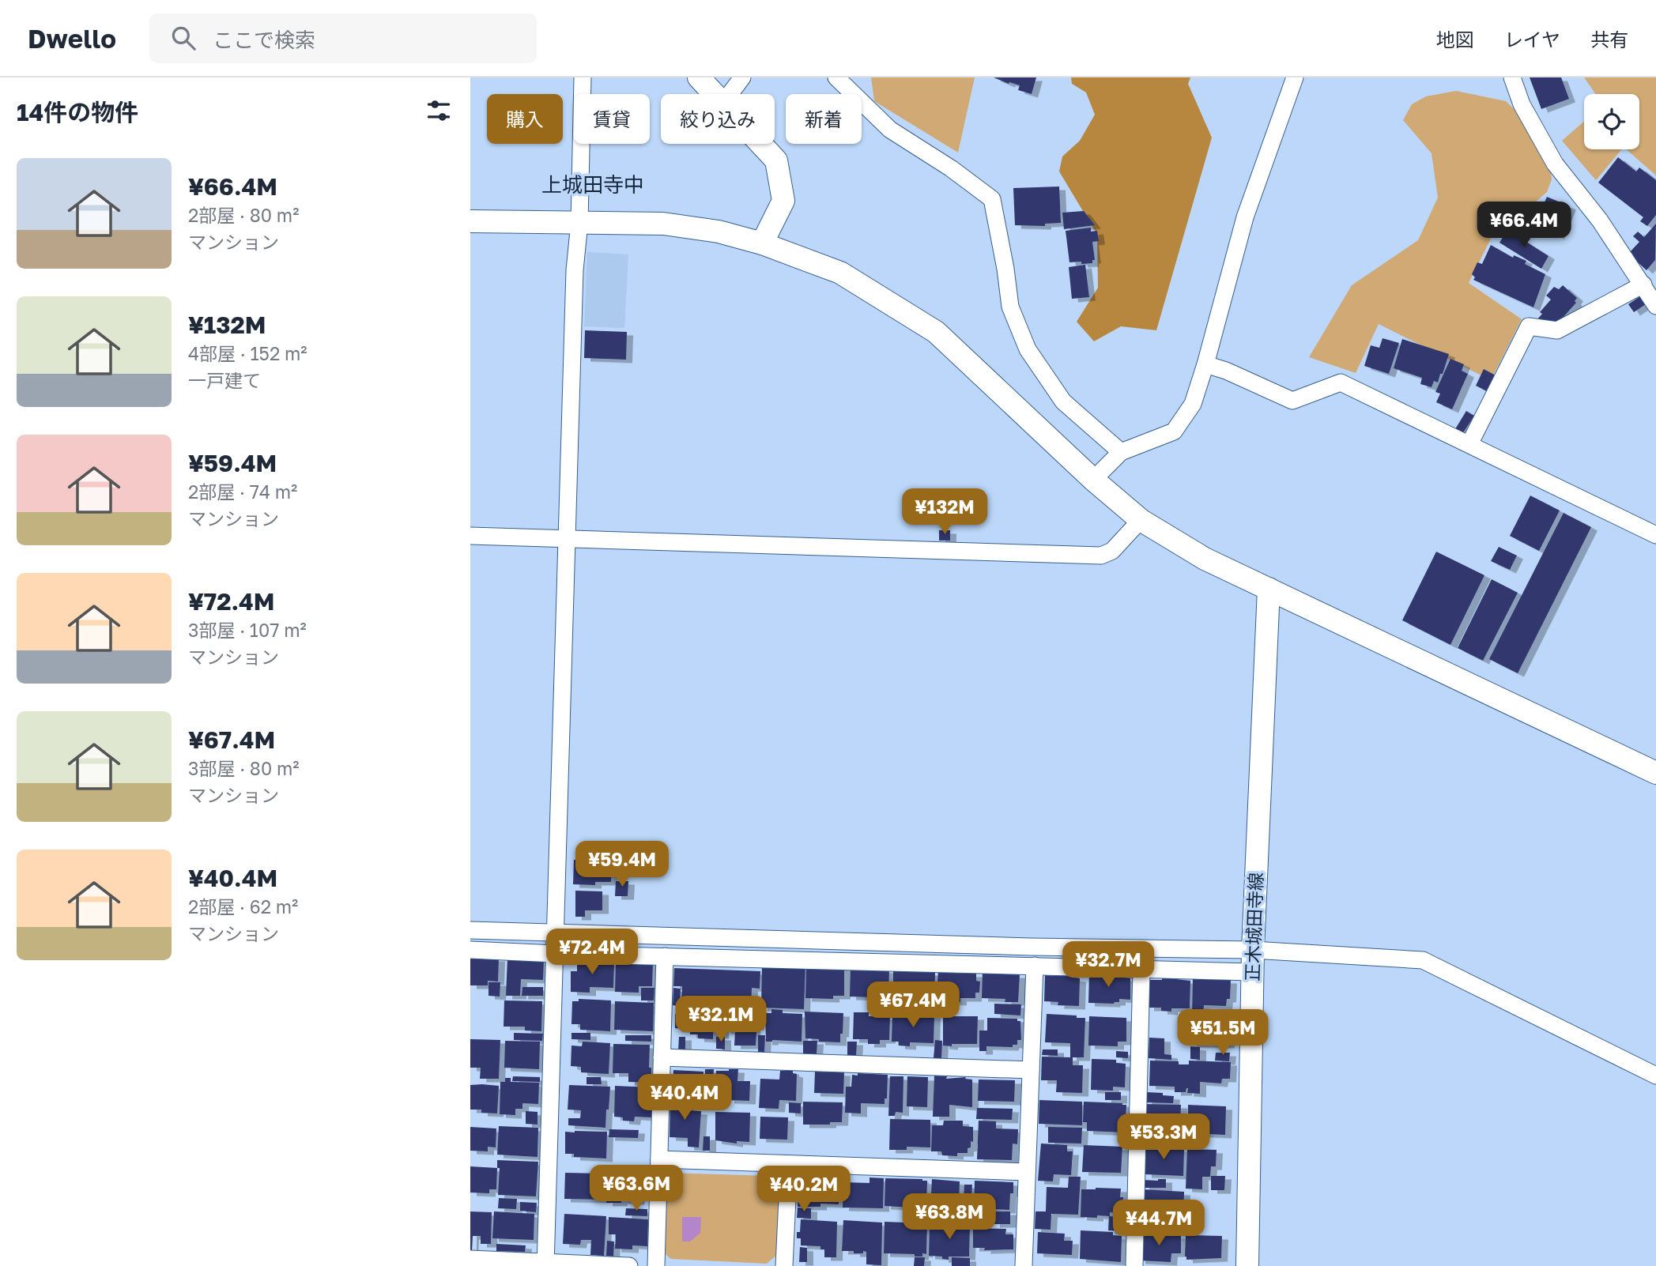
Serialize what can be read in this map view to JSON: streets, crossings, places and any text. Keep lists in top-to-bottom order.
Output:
{
  "streets": {
    "street": ["正木城田寺線"]
  },
  "districts": ["上城田寺中"],
  "page": {
    "header": "Dwello",
    "search": "ここで検索",
    "nav": ["地図", "レイヤ", "共有"],
    "heading": "14件の物件",
    "chip": [
      "購入",
      "賃貸",
      "絞り込み",
      "新着"
    ],
    "list": [
      {
        "name": "¥66.4M",
        "note": "2部屋 · 80 m² · マンション"
      },
      {
        "name": "¥132M",
        "note": "4部屋 · 152 m² · 一戸建て"
      },
      {
        "name": "¥59.4M",
        "note": "2部屋 · 74 m² · マンション"
      },
      {
        "name": "¥72.4M",
        "note": "3部屋 · 107 m² · マンション"
      },
      {
        "name": "¥67.4M",
        "note": "3部屋 · 80 m² · マンション"
      },
      {
        "name": "¥40.4M",
        "note": "2部屋 · 62 m² · マンション"
      }
    ],
    "price": [
      "¥66.4M",
      "¥132M",
      "¥59.4M",
      "¥72.4M",
      "¥32.7M",
      "¥67.4M",
      "¥32.1M",
      "¥51.5M",
      "¥40.4M",
      "¥53.3M",
      "¥63.6M",
      "¥40.2M",
      "¥63.8M",
      "¥44.7M"
    ]
  }
}
